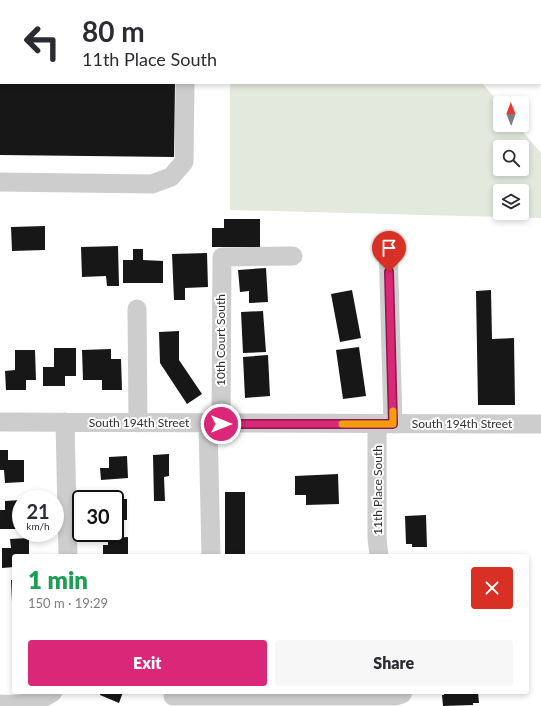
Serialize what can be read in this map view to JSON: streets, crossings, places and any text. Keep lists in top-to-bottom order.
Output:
{
  "streets": {
    "street": ["10th Court South", "South 194th Street", "11th Place South"]
  },
  "crossings": [
    ["10th Court South", "South 194th Street"],
    ["South 194th Street", "11th Place South"]
  ],
  "north": "top",
  "page": {
    "turn": ["80 m", "11th Place South"],
    "speed": "21 km/h",
    "limit": "30",
    "heading": ["1 min", "150 m · 19:29"],
    "buttons": ["Exit", "Share"]
  }
}
